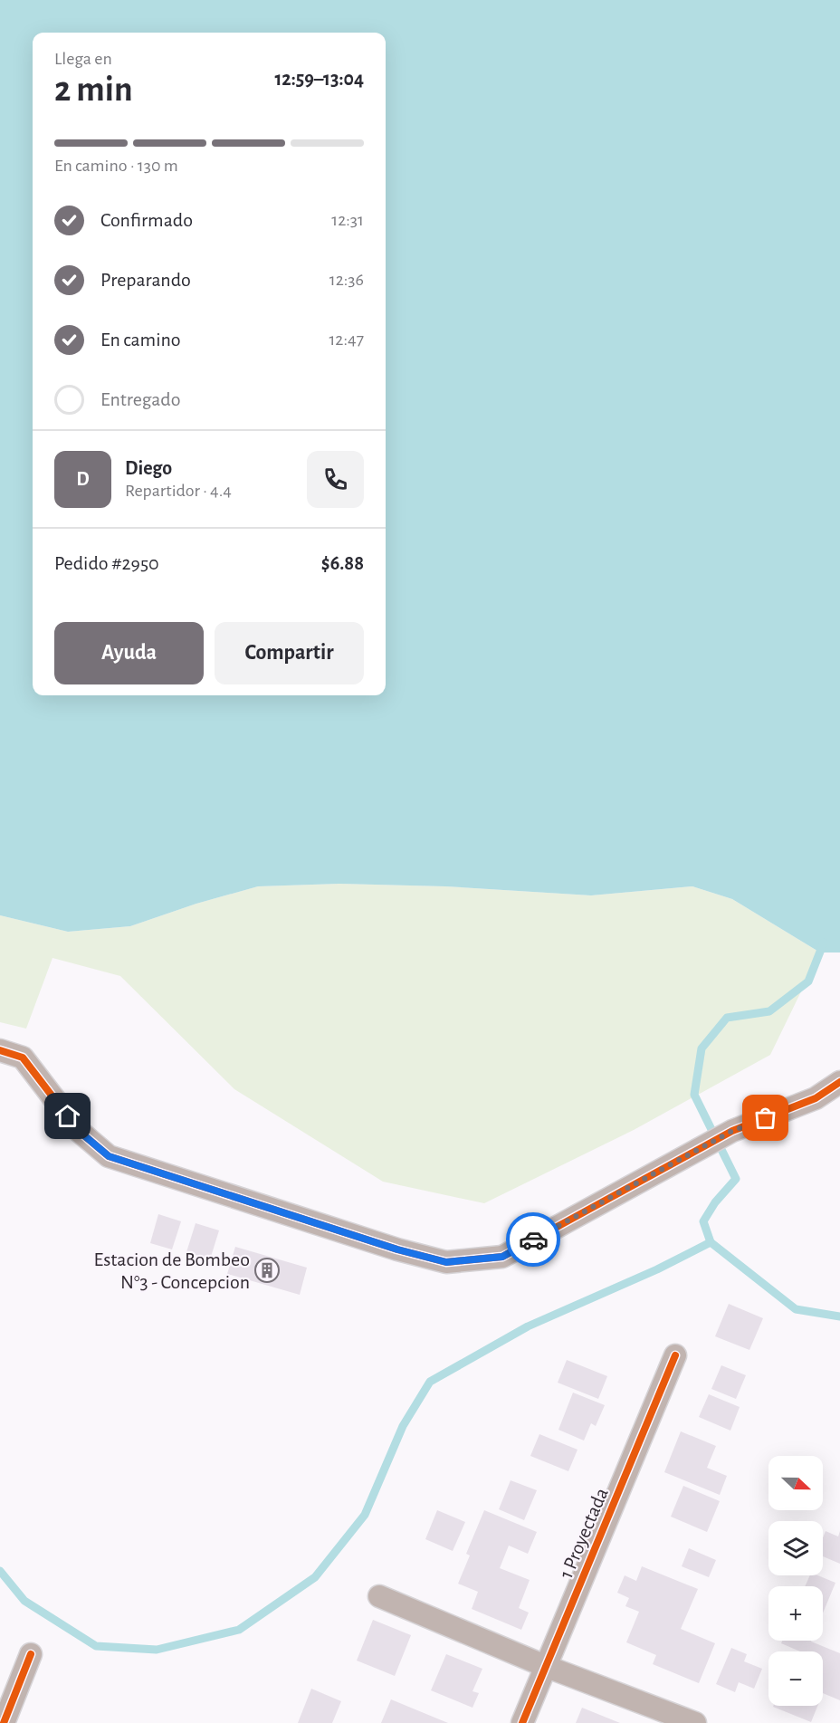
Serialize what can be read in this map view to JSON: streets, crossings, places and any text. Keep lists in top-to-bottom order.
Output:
{
  "streets": {
    "street": ["1 Proyectada"]
  },
  "places": {
    "building": ["Estacion de Bombeo N°3 - Concepcion"]
  },
  "north": "right",
  "page": {
    "heading": ["2 min", "Llega en", "12:59–13:04"],
    "panel": [
      "Diego",
      "Repartidor · 4.4",
      "Pedido #2950",
      "$6.88"
    ],
    "bar": "En camino · 130 m",
    "list": [
      ["Confirmado", "12:31"],
      ["Preparando", "12:36"],
      ["En camino", "12:47"],
      "Entregado"
    ],
    "round": "D",
    "buttons": ["Ayuda", "Compartir"],
    "map_buttons": ["+", "−"]
  }
}
